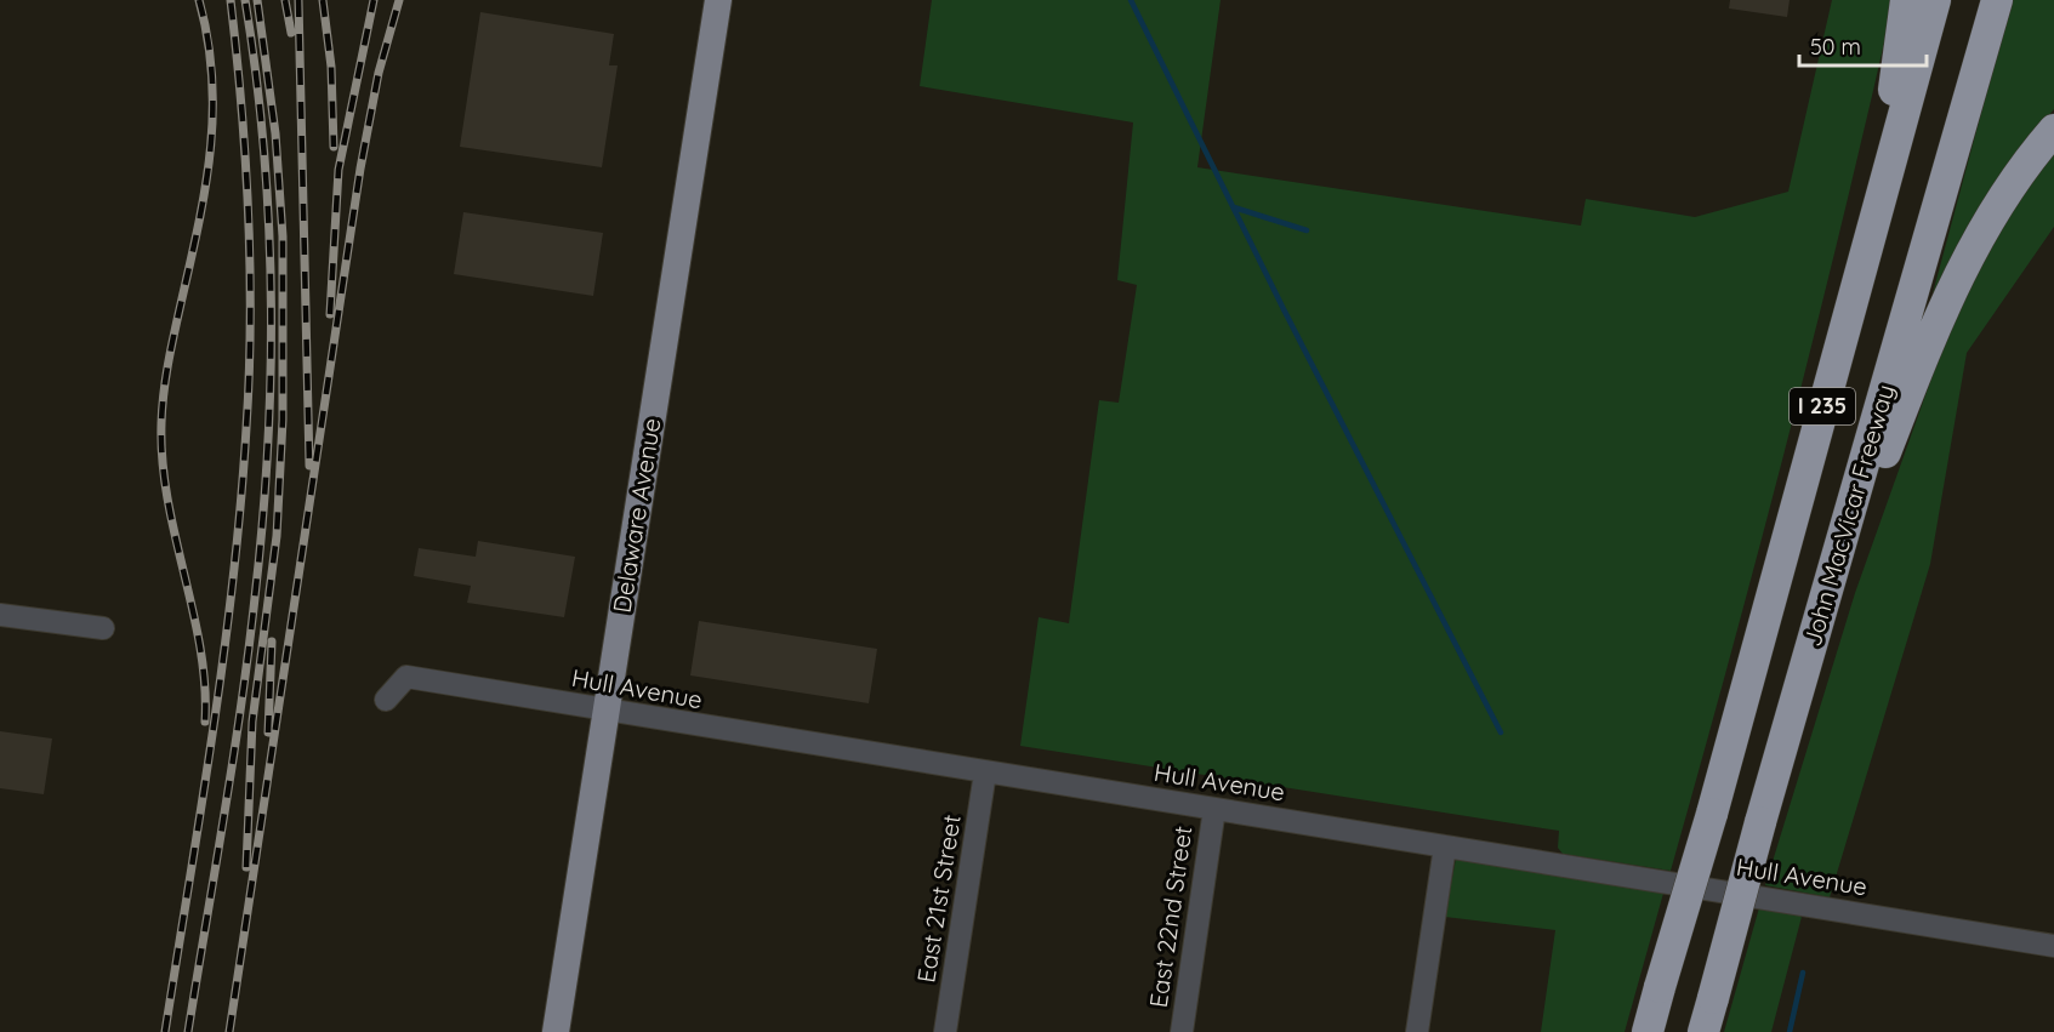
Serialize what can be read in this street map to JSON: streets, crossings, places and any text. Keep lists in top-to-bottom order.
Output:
{
  "streets": {
    "highway": ["I 235", "John MacVicar Freeway"],
    "main road": ["Delaware Avenue"],
    "street": ["Hull Avenue", "East 21st Street", "East 22nd Street"]
  },
  "crossings": [
    ["Delaware Avenue", "Hull Avenue"],
    ["Hull Avenue", "East 21st Street"],
    ["Hull Avenue", "East 22nd Street"]
  ],
  "scale_bar": "50 m"
}
